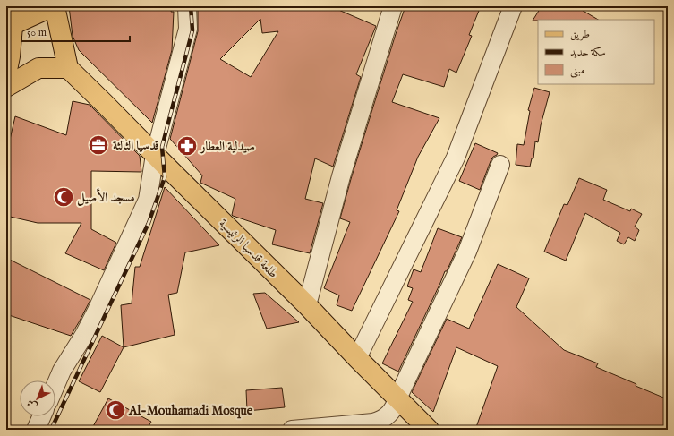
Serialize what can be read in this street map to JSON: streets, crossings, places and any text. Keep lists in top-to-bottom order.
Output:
{
  "streets": {
    "main road": ["طلعة قدسيا الرئيسية"]
  },
  "places": {
    "office": ["قدسيا الثالثة"],
    "pharmacy": ["صيدلية العطار"],
    "mosque": ["مسجد الأصيل", "Al-Mouhamadi Mosque"]
  },
  "legend": ["طريق", "سكة حديد", "مبنى"],
  "scale_bar": "50 m",
  "north": "bottom left"
}
